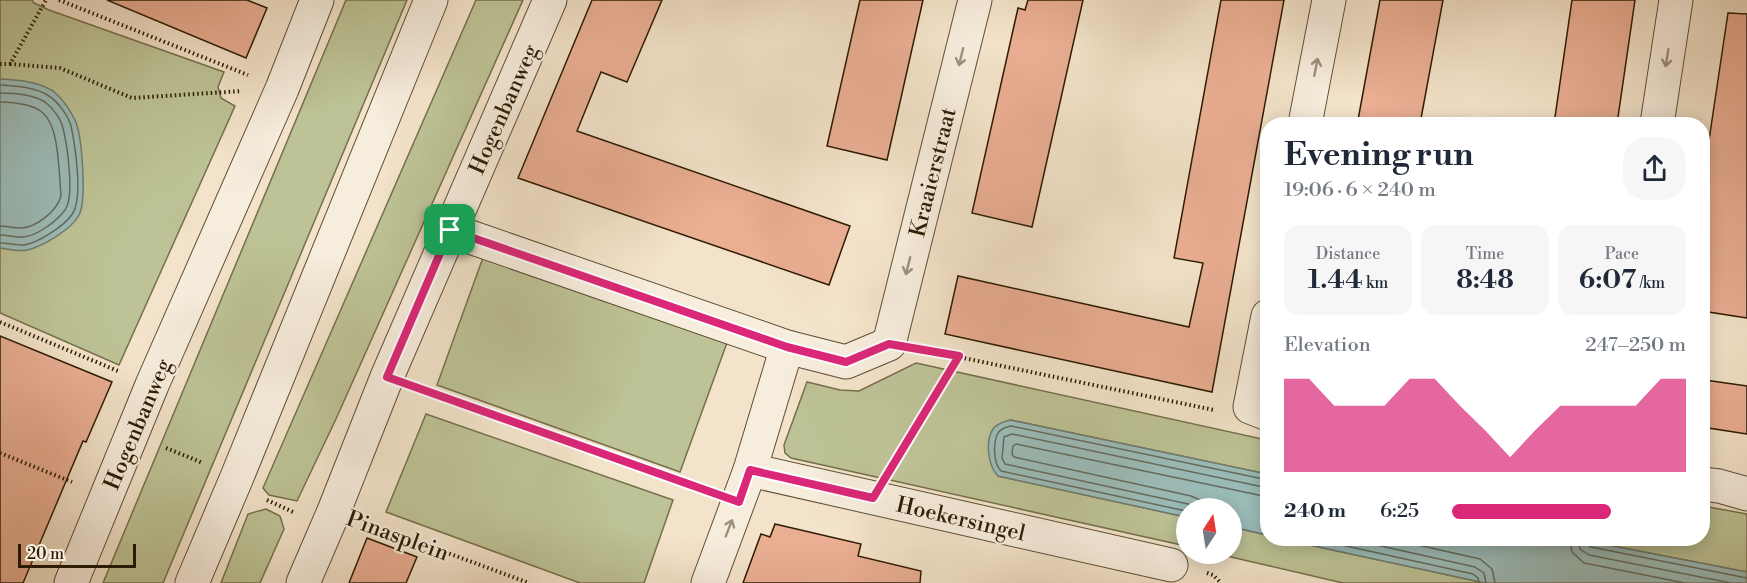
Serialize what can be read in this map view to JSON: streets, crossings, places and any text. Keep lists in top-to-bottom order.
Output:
{
  "streets": {
    "street": ["Hogenbanweg", "Kraaierstraat", "Hoekersingel"],
    "path": ["Pinasplein"]
  },
  "crossings": [
    ["Hogenbanweg", "Pinasplein"]
  ],
  "one_way": ["Kraaierstraat"],
  "scale_bar": "20 m",
  "north": "top",
  "page": {
    "heading": ["Evening run", "19:06 · 6 × 240 m"],
    "stats": [
      ["Distance", "1.44 km"],
      ["Time", "8:48"],
      ["Pace", "6:07 /km"]
    ],
    "chart": ["Elevation", "247–250 m"],
    "list": [
      {
        "name": "240 m",
        "note": "6:25"
      }
    ],
    "scale": "20 m"
  }
}
